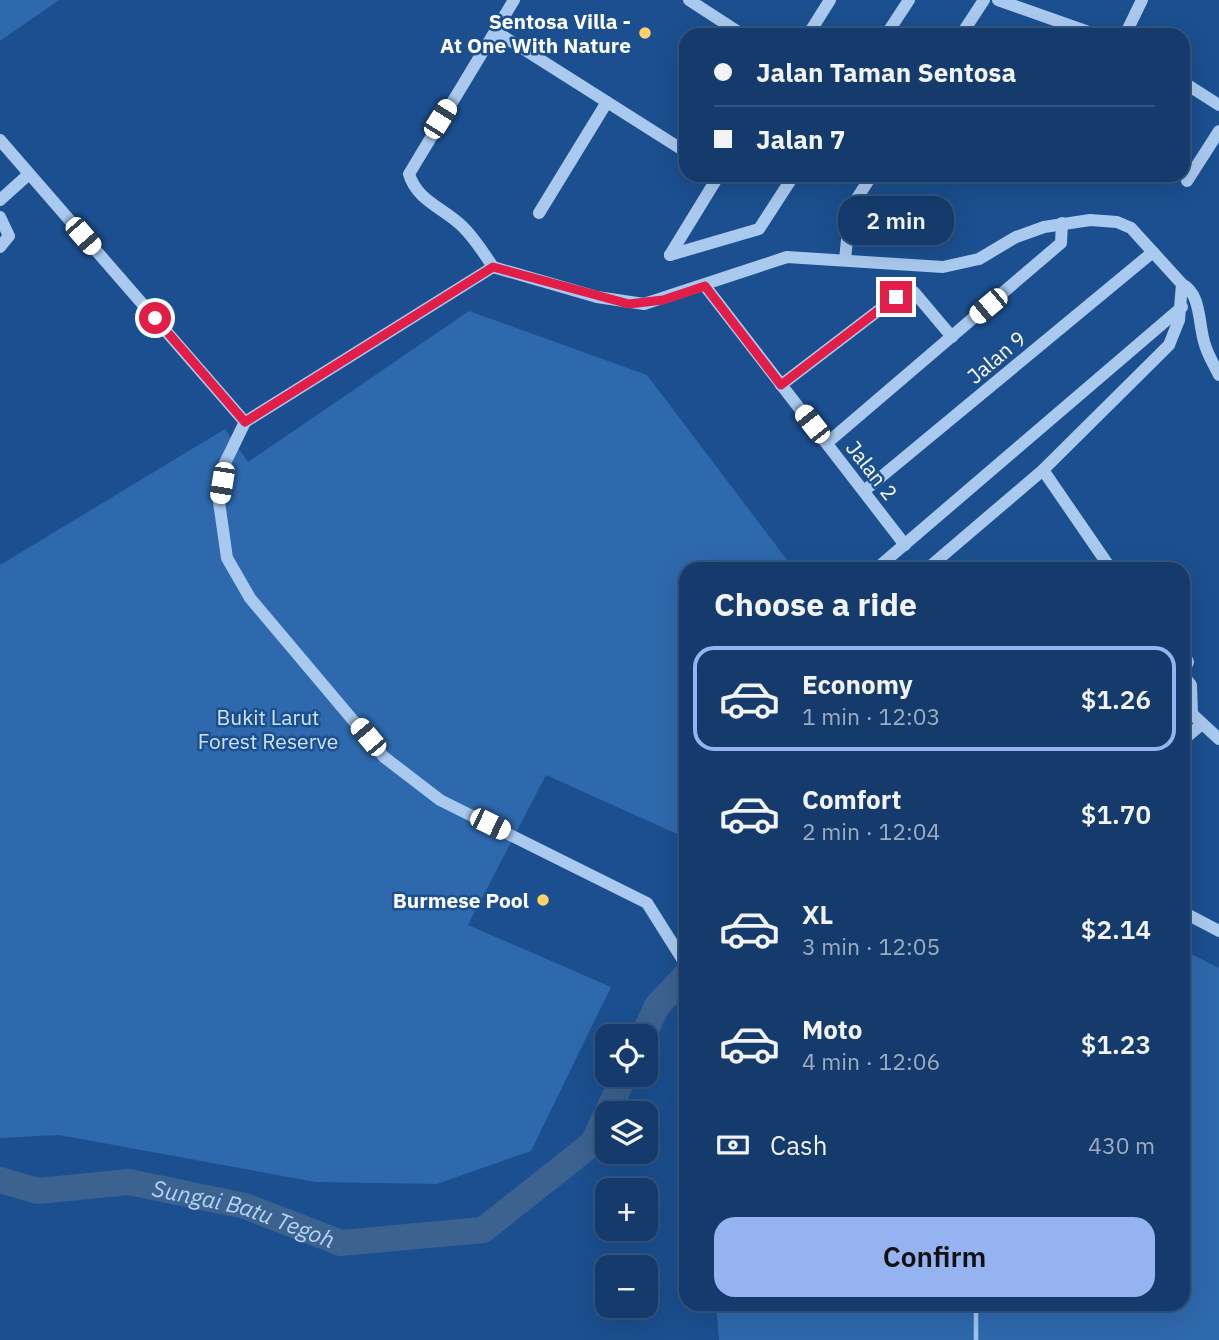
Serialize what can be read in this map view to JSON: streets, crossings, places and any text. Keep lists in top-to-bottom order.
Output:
{
  "streets": {
    "street": ["Jalan 9", "Jalan 2"]
  },
  "crossings": [
    ["Jalan 9", "Jalan 2"]
  ],
  "water": ["Sungai Batu Tegoh"],
  "parks": ["Bukit Larut Forest Reserve"],
  "places": ["Sentosa Villa - At One With Nature", "Burmese Pool"],
  "page": {
    "banner": ["Jalan Taman Sentosa", "Jalan 7"],
    "bubble": "2 min",
    "heading": "Choose a ride",
    "list": [
      {
        "name": "Economy",
        "note": "1 min · 12:03",
        "value": "$1.26"
      },
      {
        "name": "Comfort",
        "note": "2 min · 12:04",
        "value": "$1.70"
      },
      {
        "name": "XL",
        "note": "3 min · 12:05",
        "value": "$2.14"
      },
      {
        "name": "Moto",
        "note": "4 min · 12:06",
        "value": "$1.23"
      }
    ],
    "map_buttons": ["+", "−"],
    "pay": ["Cash", "430 m"],
    "buttons": "Confirm"
  }
}
